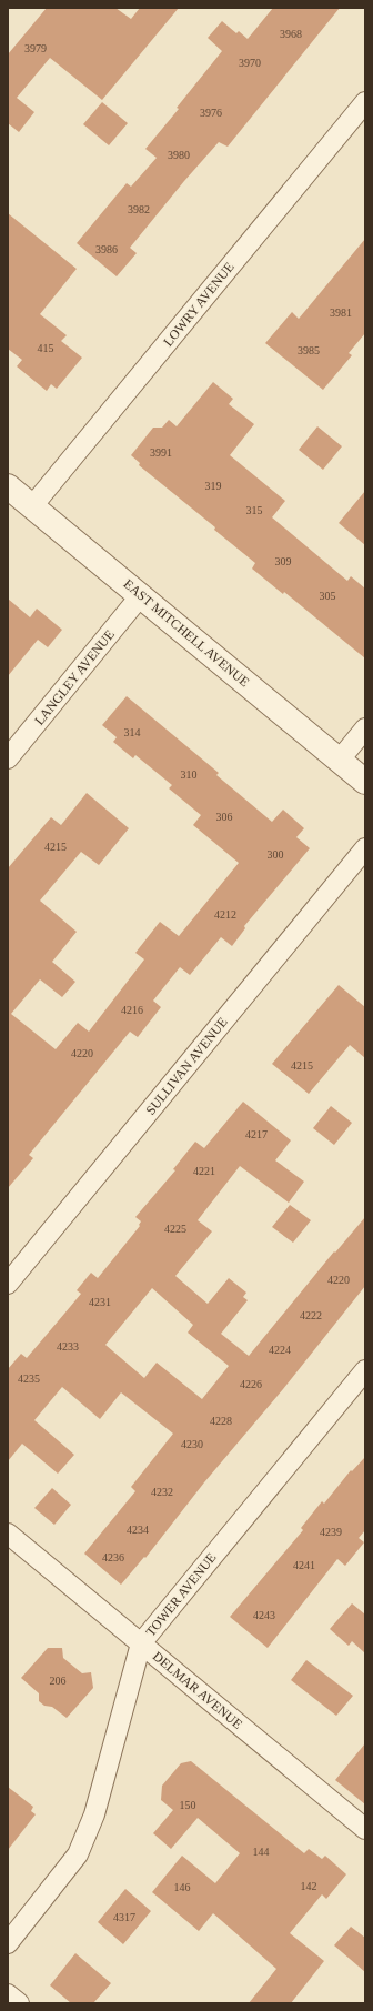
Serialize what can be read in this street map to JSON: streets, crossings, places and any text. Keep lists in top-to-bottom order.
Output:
{
  "streets": {
    "street": [
      "LOWRY AVENUE",
      "EAST MITCHELL AVENUE",
      "LANGLEY AVENUE",
      "SULLIVAN AVENUE",
      "TOWER AVENUE",
      "DELMAR AVENUE"
    ]
  },
  "crossings": [
    ["LOWRY AVENUE", "EAST MITCHELL AVENUE"],
    ["EAST MITCHELL AVENUE", "LANGLEY AVENUE"],
    ["TOWER AVENUE", "DELMAR AVENUE"]
  ],
  "house_numbers": [
    "3968",
    "3979",
    "3970",
    "3976",
    "3980",
    "3982",
    "3986",
    "3981",
    "415",
    "3985",
    "3991",
    "319",
    "315",
    "309",
    "305",
    "314",
    "310",
    "306",
    "4215",
    "300",
    "4212",
    "4216",
    "4220",
    "4215",
    "4217",
    "4221",
    "4225",
    "4220",
    "4231",
    "4222",
    "4233",
    "4224",
    "4235",
    "4226",
    "4228",
    "4230",
    "4232",
    "4234",
    "4239",
    "4236",
    "4241",
    "4243",
    "206",
    "150",
    "144",
    "142",
    "146",
    "4317"
  ]
}
